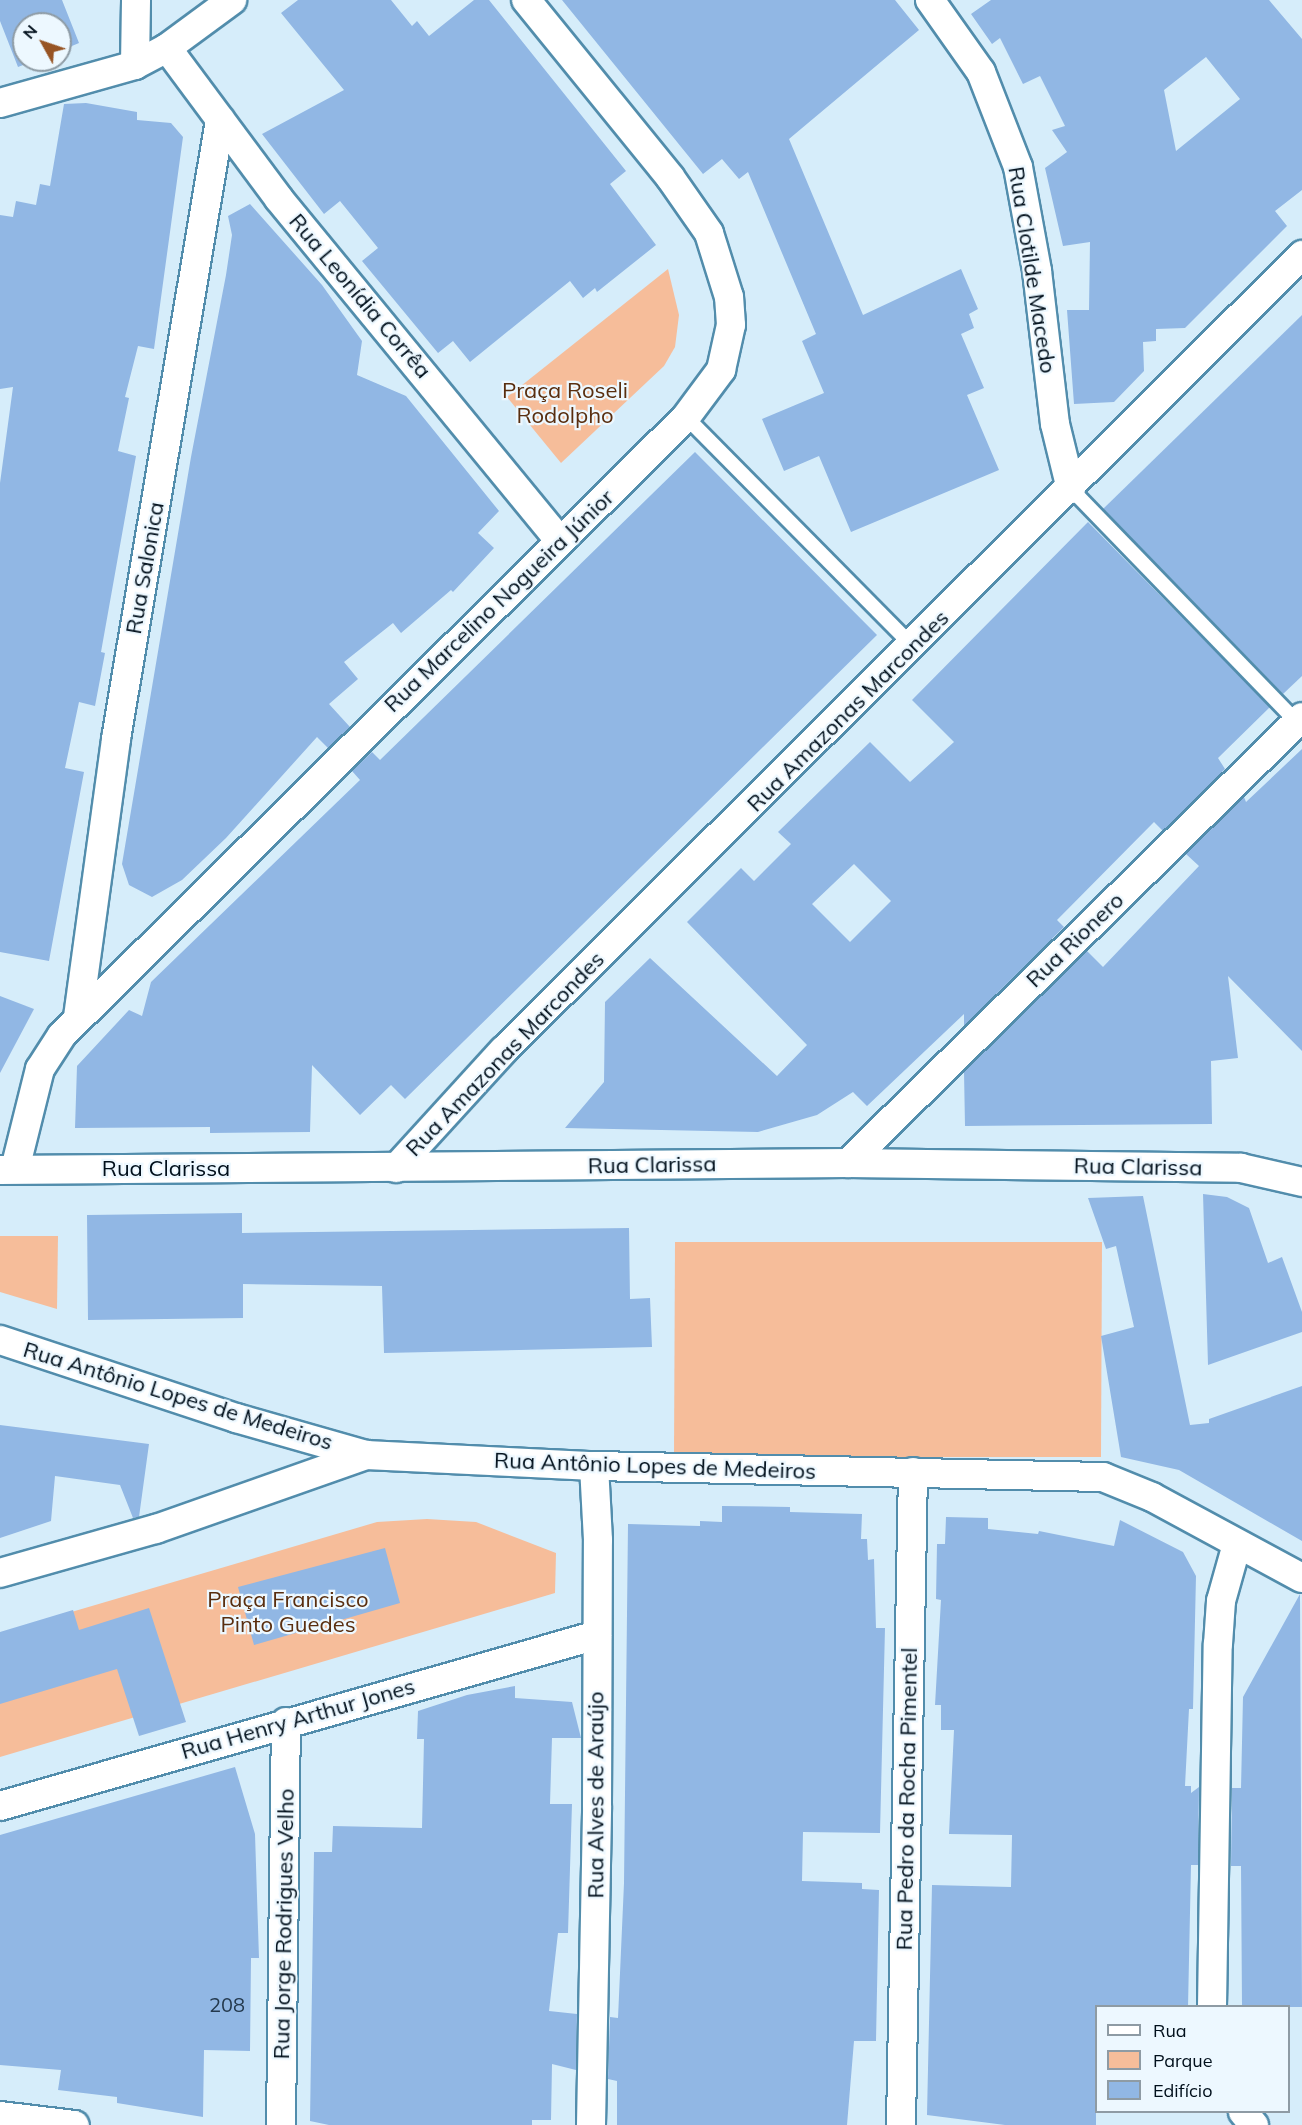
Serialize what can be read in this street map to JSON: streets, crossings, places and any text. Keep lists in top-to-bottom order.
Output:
{
  "streets": {
    "street": [
      "Rua Clotilde Macedo",
      "Rua Leonídia Corrêa",
      "Rua Salonica",
      "Rua Marcelino Nogueira Júnior",
      "Rua Amazonas Marcondes",
      "Rua Rionero",
      "Rua Clarissa",
      "Rua Antônio Lopes de Medeiros",
      "Rua Henry Arthur Jones",
      "Rua Alves de Araújo",
      "Rua Pedro da Rocha Pimentel",
      "Rua Jorge Rodrigues Velho"
    ]
  },
  "crossings": [
    ["Rua Clotilde Macedo", "Rua Amazonas Marcondes"],
    ["Rua Leonídia Corrêa", "Rua Salonica"],
    ["Rua Leonídia Corrêa", "Rua Marcelino Nogueira Júnior"],
    ["Rua Salonica", "Rua Marcelino Nogueira Júnior"],
    ["Rua Marcelino Nogueira Júnior", "Rua Clarissa"],
    ["Rua Amazonas Marcondes", "Rua Clarissa"],
    ["Rua Rionero", "Rua Clarissa"],
    ["Rua Antônio Lopes de Medeiros", "Rua Alves de Araújo"],
    ["Rua Antônio Lopes de Medeiros", "Rua Pedro da Rocha Pimentel"],
    ["Rua Henry Arthur Jones", "Rua Alves de Araújo"],
    ["Rua Henry Arthur Jones", "Rua Jorge Rodrigues Velho"]
  ],
  "parks": ["Praça Roseli Rodolpho", "Praça Francisco Pinto Guedes"],
  "house_numbers": ["208"],
  "legend": ["Rua", "Parque", "Edifício"],
  "north": "top left"
}
